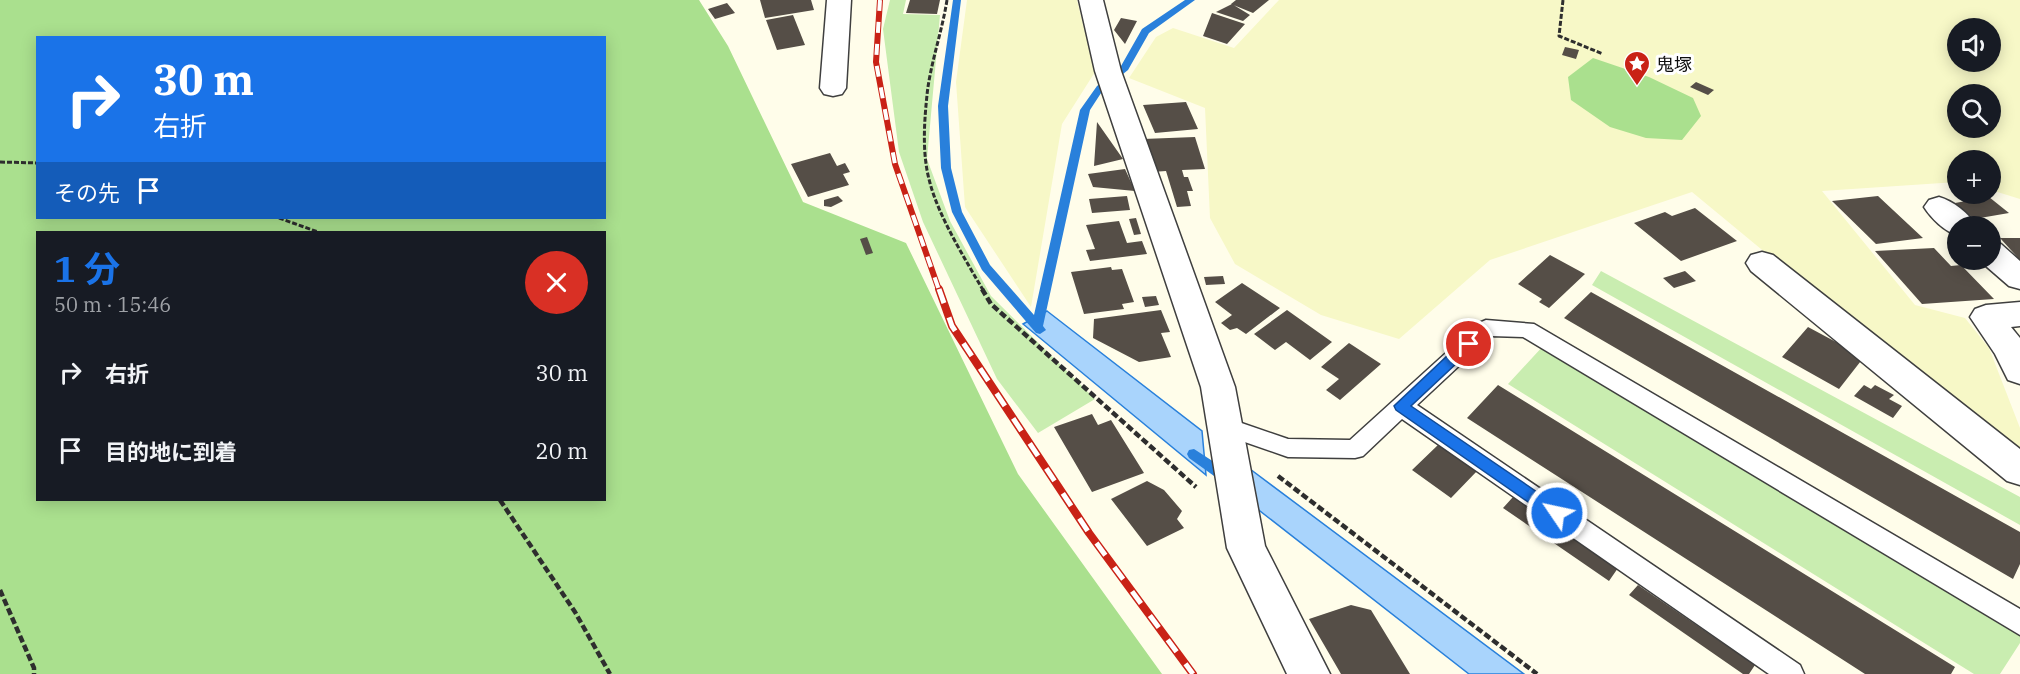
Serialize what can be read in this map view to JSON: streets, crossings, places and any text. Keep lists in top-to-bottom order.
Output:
{
  "places": {
    "place": ["鬼塚"]
  },
  "page": {
    "map_buttons": ["+", "−"],
    "turn": ["30 m", "右折"],
    "then": "その先",
    "heading": ["1 分", "50 m · 15:46"],
    "list": [
      {
        "name": "右折",
        "value": "30 m"
      },
      {
        "name": "目的地に到着",
        "value": "20 m"
      }
    ]
  }
}
